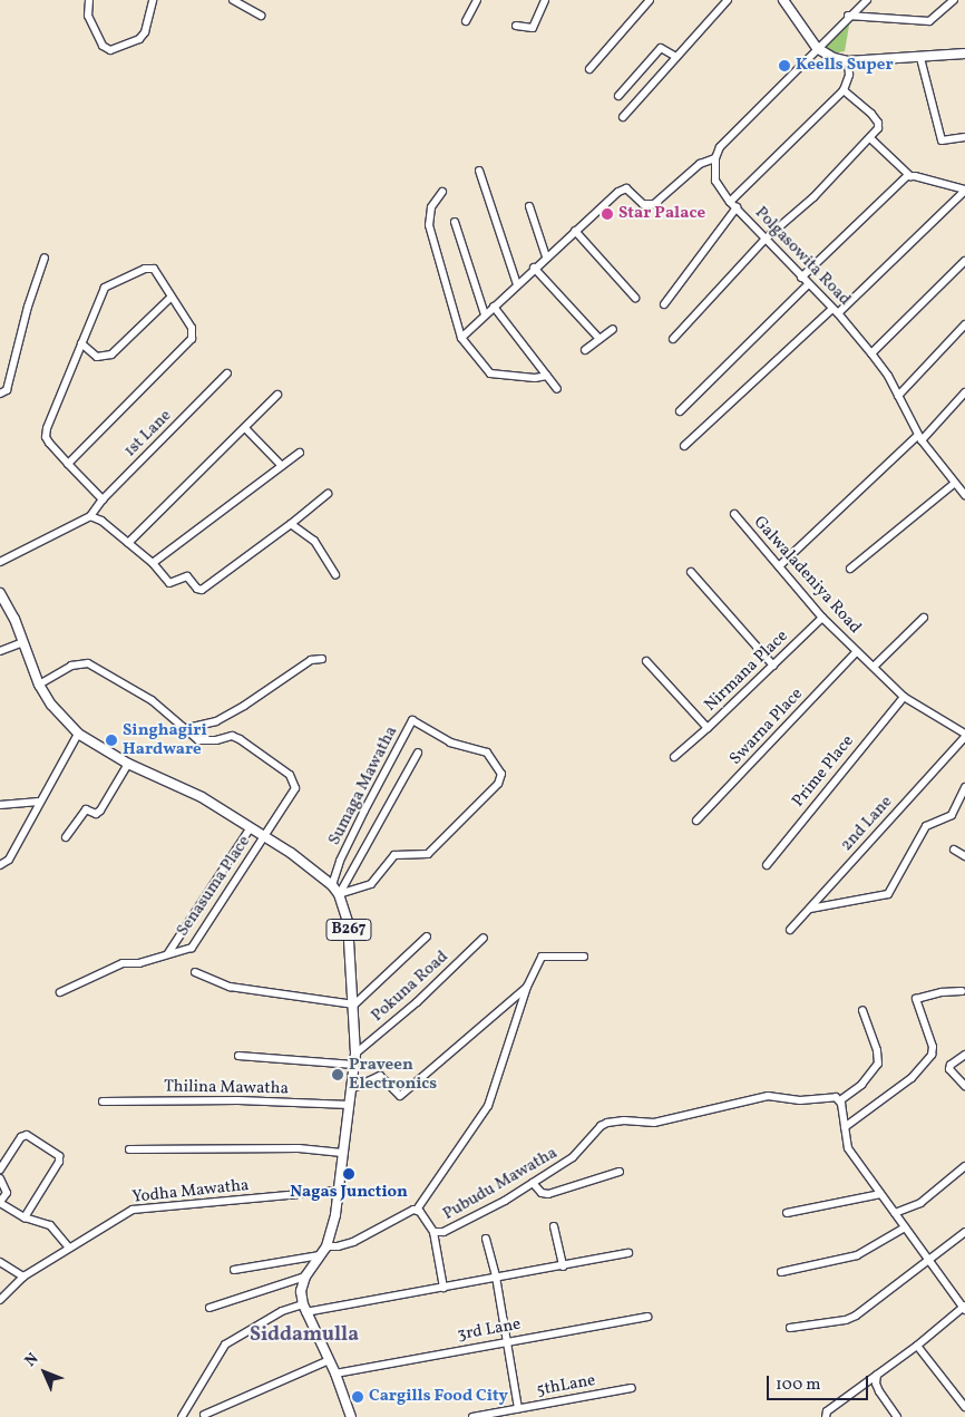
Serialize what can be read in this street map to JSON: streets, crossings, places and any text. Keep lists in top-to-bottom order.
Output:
{
  "streets": {
    "main road": ["B267"],
    "street": [
      "Polgasowita Road",
      "1st Lane",
      "Galwaladeniya Road",
      "Nirmana Place",
      "Swarna Place",
      "Prime Place",
      "Sumaga Mawatha",
      "2nd Lane",
      "Senasuma Place",
      "Pokuna Road",
      "Thilina Mawatha",
      "Pubudu Mawatha",
      "Yodha Mawatha",
      "3rd Lane",
      "5thLane"
    ]
  },
  "crossings": [
    ["Galwaladeniya Road", "Nirmana Place"],
    ["Galwaladeniya Road", "Swarna Place"],
    ["Galwaladeniya Road", "Prime Place"],
    ["Galwaladeniya Road", "2nd Lane"],
    ["Sumaga Mawatha", "B267"],
    ["Senasuma Place", "B267"],
    ["B267", "Pokuna Road"],
    ["B267", "Thilina Mawatha"],
    ["B267", "Pubudu Mawatha"],
    ["B267", "Yodha Mawatha"],
    ["B267", "3rd Lane"]
  ],
  "districts": ["Siddamulla"],
  "places": [
    "Keells Super",
    "Star Palace",
    "Singhagiri Hardware",
    "Praveen Electronics",
    "Nagas Junction",
    "Cargills Food City"
  ],
  "scale_bar": "100 m",
  "north": "top left"
}
